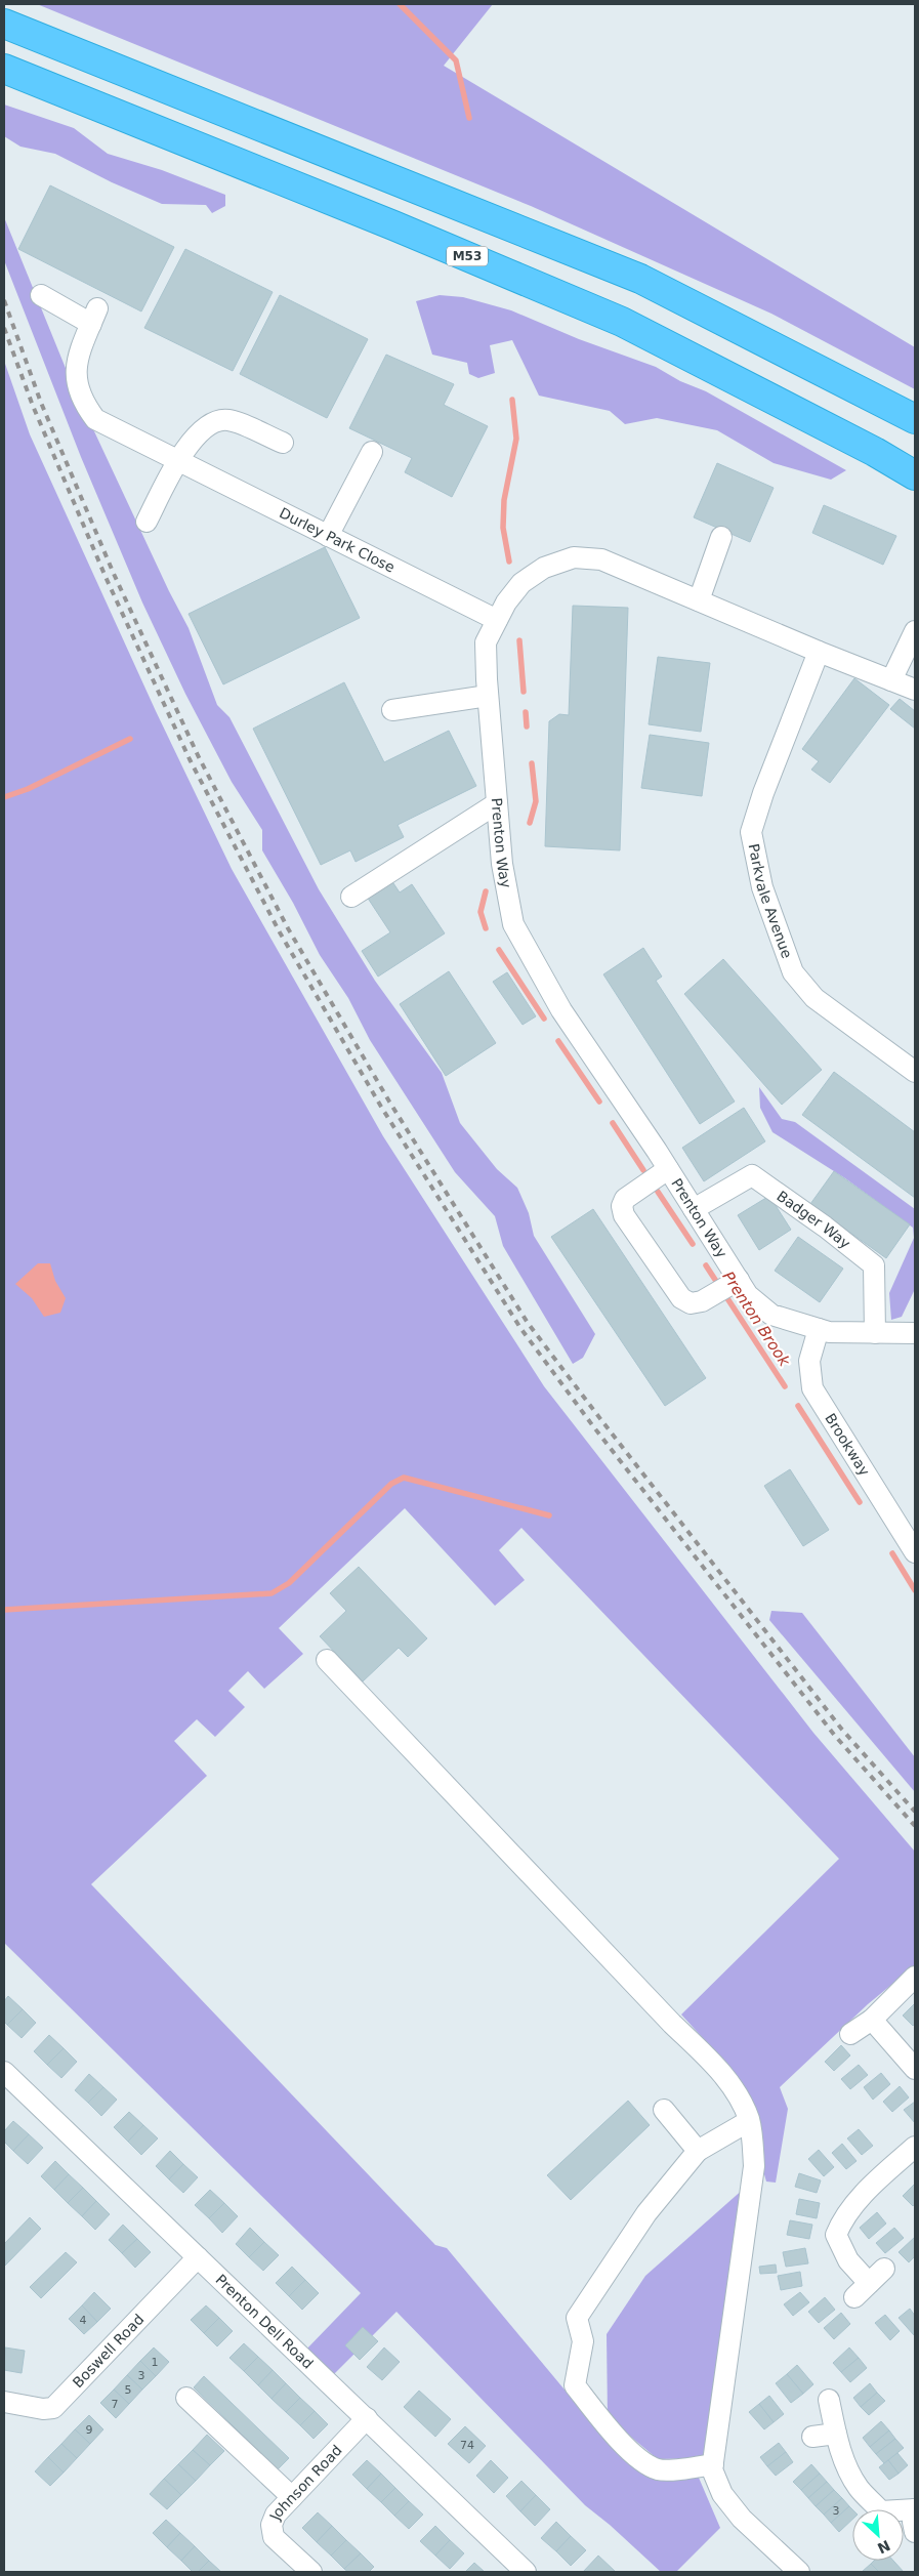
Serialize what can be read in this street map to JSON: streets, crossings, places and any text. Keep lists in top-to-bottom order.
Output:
{
  "streets": {
    "highway": ["M53"],
    "street": [
      "Durley Park Close",
      "Prenton Way",
      "Parkvale Avenue",
      "Badger Way",
      "Brookway",
      "Prenton Dell Road",
      "Boswell Road",
      "Johnson Road"
    ]
  },
  "crossings": [
    ["Durley Park Close", "Prenton Way"],
    ["Prenton Way", "Parkvale Avenue"],
    ["Prenton Way", "Badger Way"],
    ["Prenton Way", "Brookway"],
    ["Prenton Dell Road", "Boswell Road"],
    ["Prenton Dell Road", "Johnson Road"]
  ],
  "water": ["Prenton Brook"],
  "house_numbers": [
    "4",
    "1",
    "3",
    "5",
    "7",
    "9",
    "74",
    "3"
  ],
  "north": "bottom right"
}
